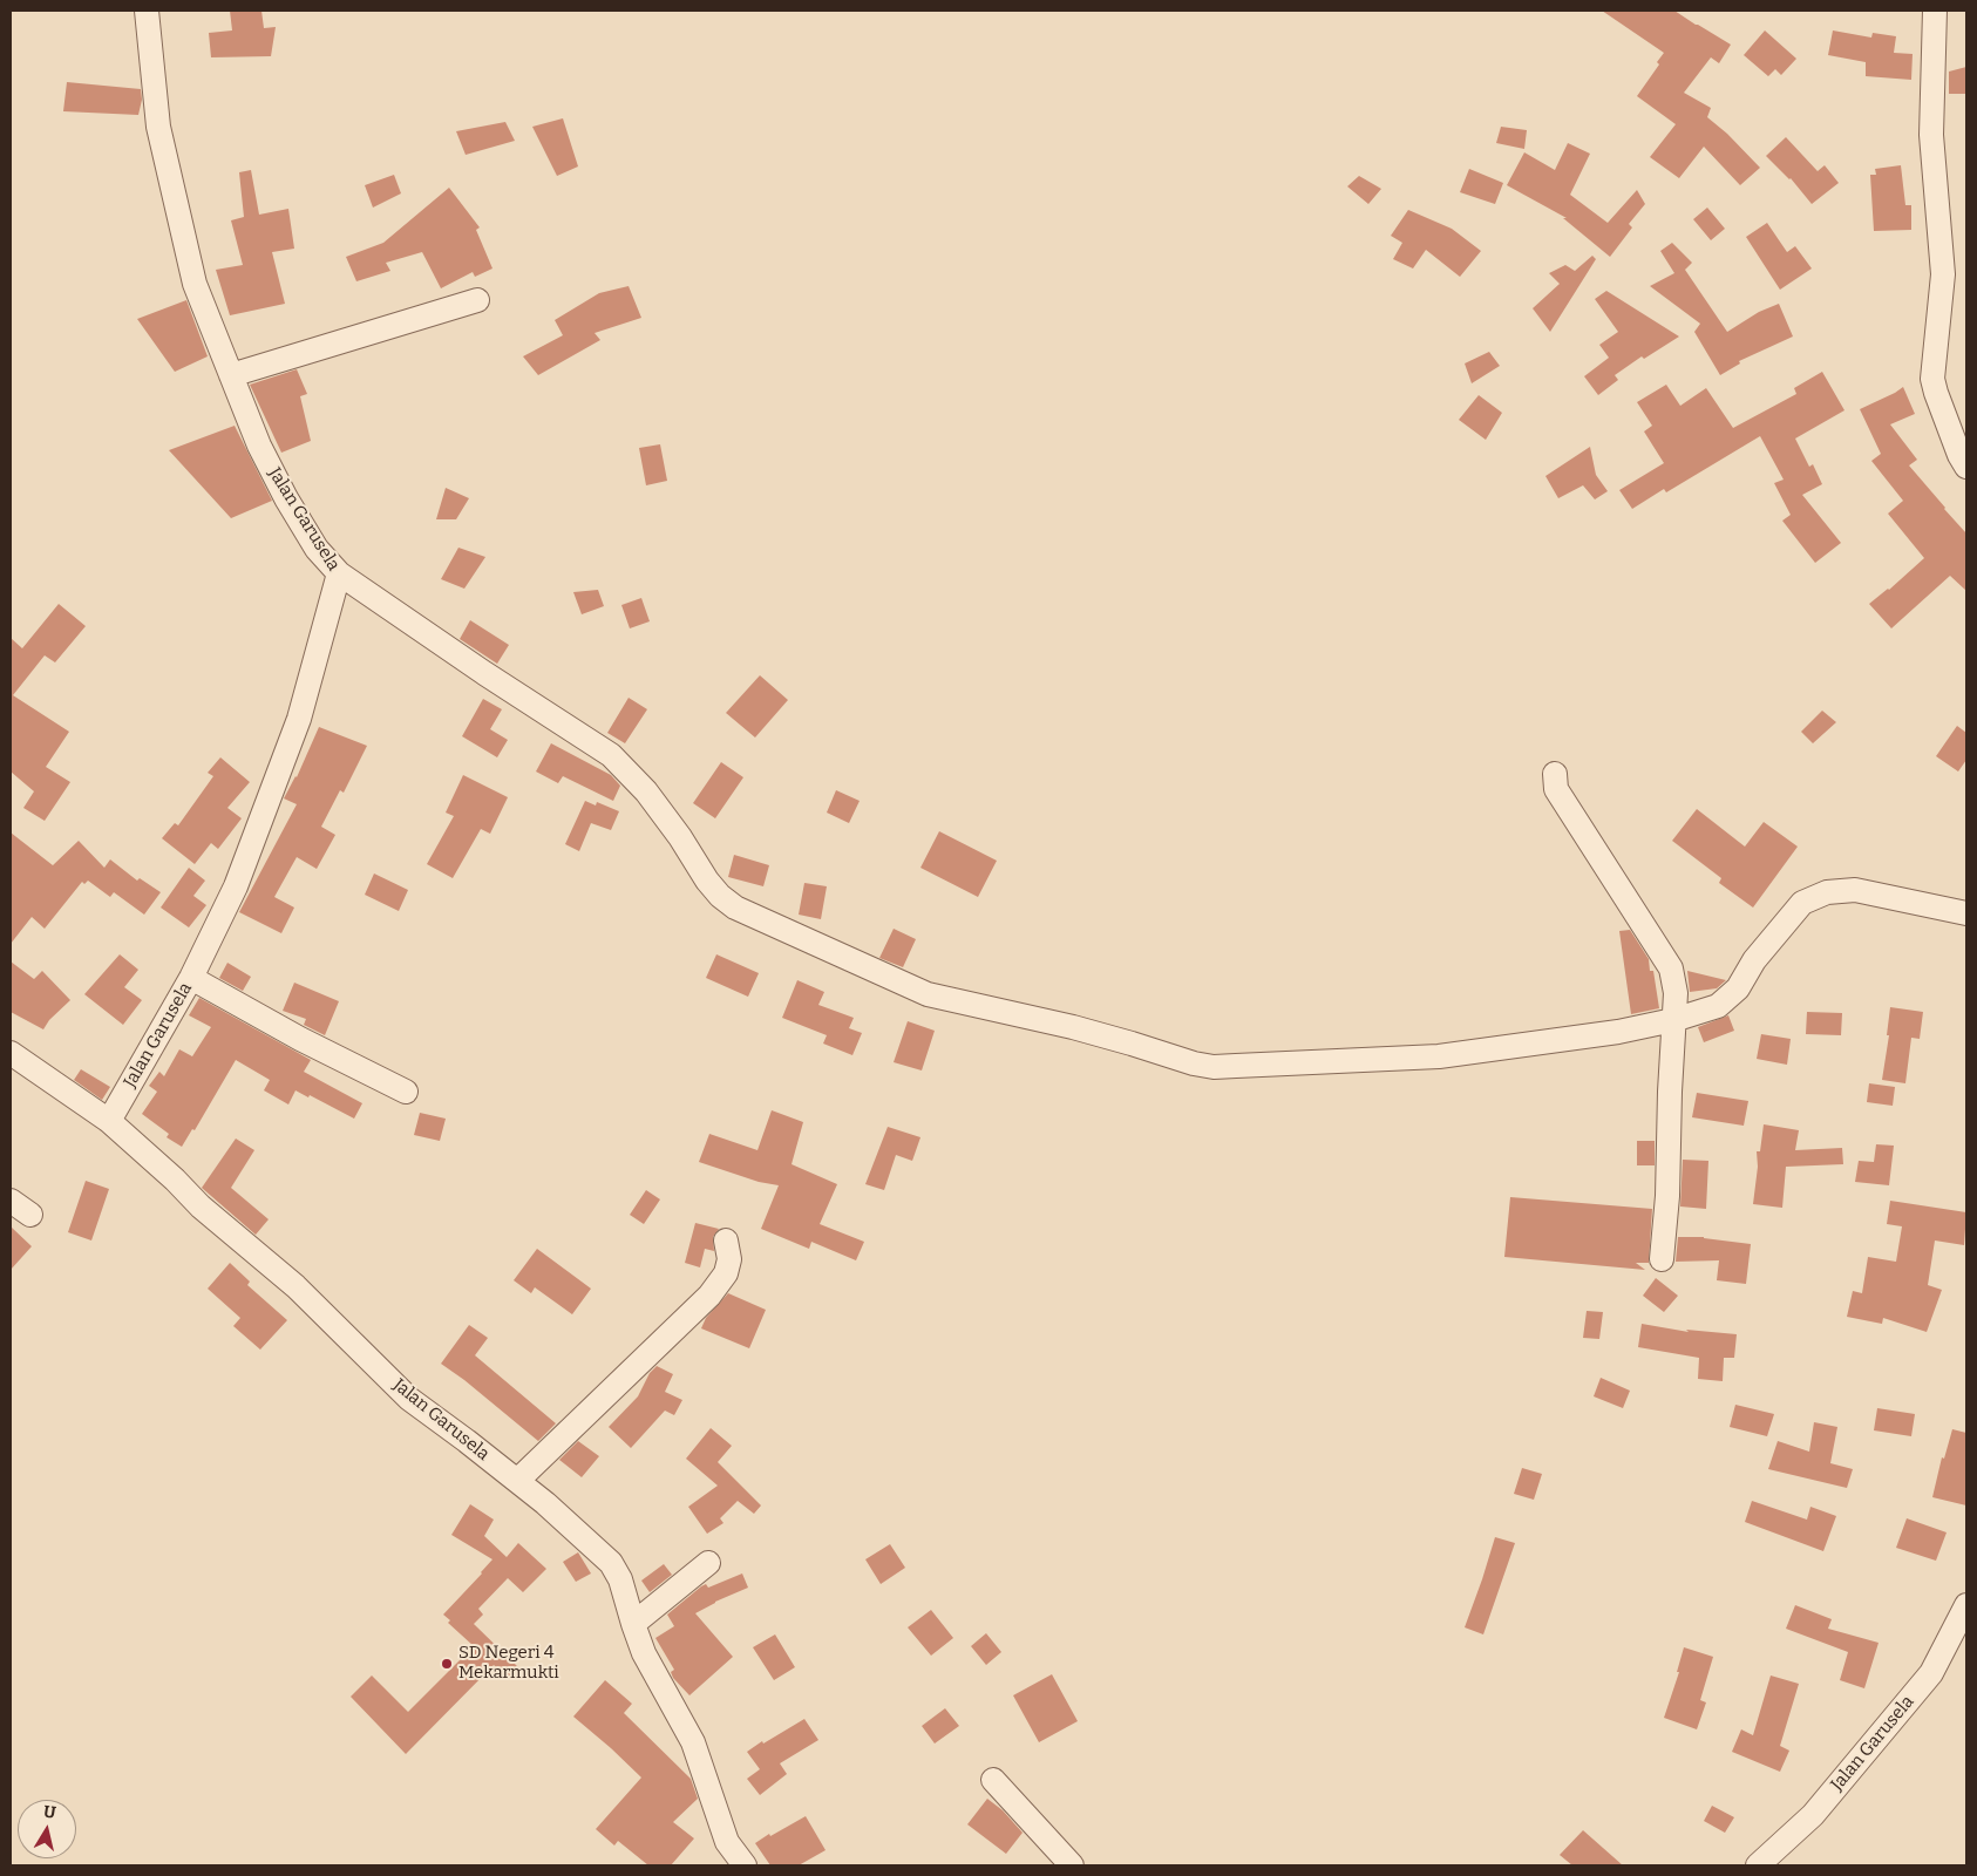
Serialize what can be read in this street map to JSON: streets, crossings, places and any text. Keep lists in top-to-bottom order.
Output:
{
  "streets": {
    "street": ["Jalan Garusela"]
  },
  "places": ["SD Negeri 4 Mekarmukti"],
  "north": "top"
}
